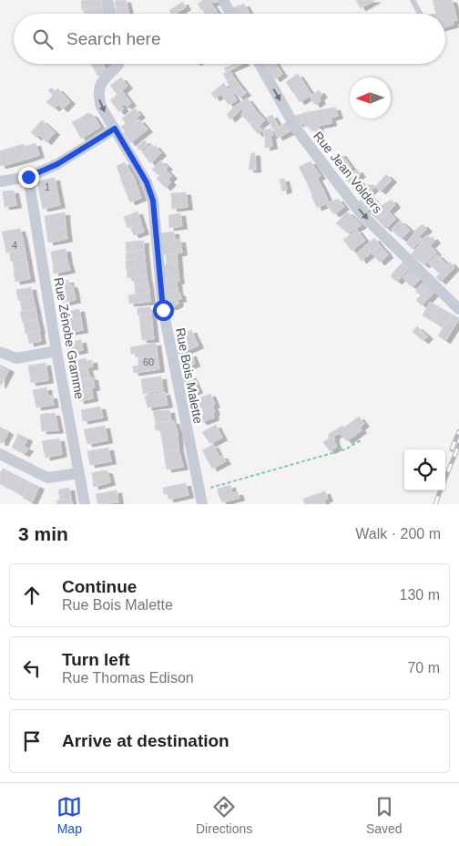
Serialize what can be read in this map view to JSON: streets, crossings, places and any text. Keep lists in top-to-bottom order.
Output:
{
  "streets": {
    "street": ["Rue Jean Volders", "Rue Zénobe Gramme", "Rue Bois Malette"]
  },
  "one_way": ["Rue Jean Volders"],
  "house_numbers": ["1", "4", "60"],
  "north": "left",
  "page": {
    "search": "Search here",
    "heading": ["3 min", "Walk · 200 m"],
    "list": [
      ["Continue", "Rue Bois Malette", "130 m"],
      ["Turn left", "Rue Thomas Edison", "70 m"],
      "Arrive at destination"
    ],
    "nav": ["Map", "Directions", "Saved"]
  }
}
